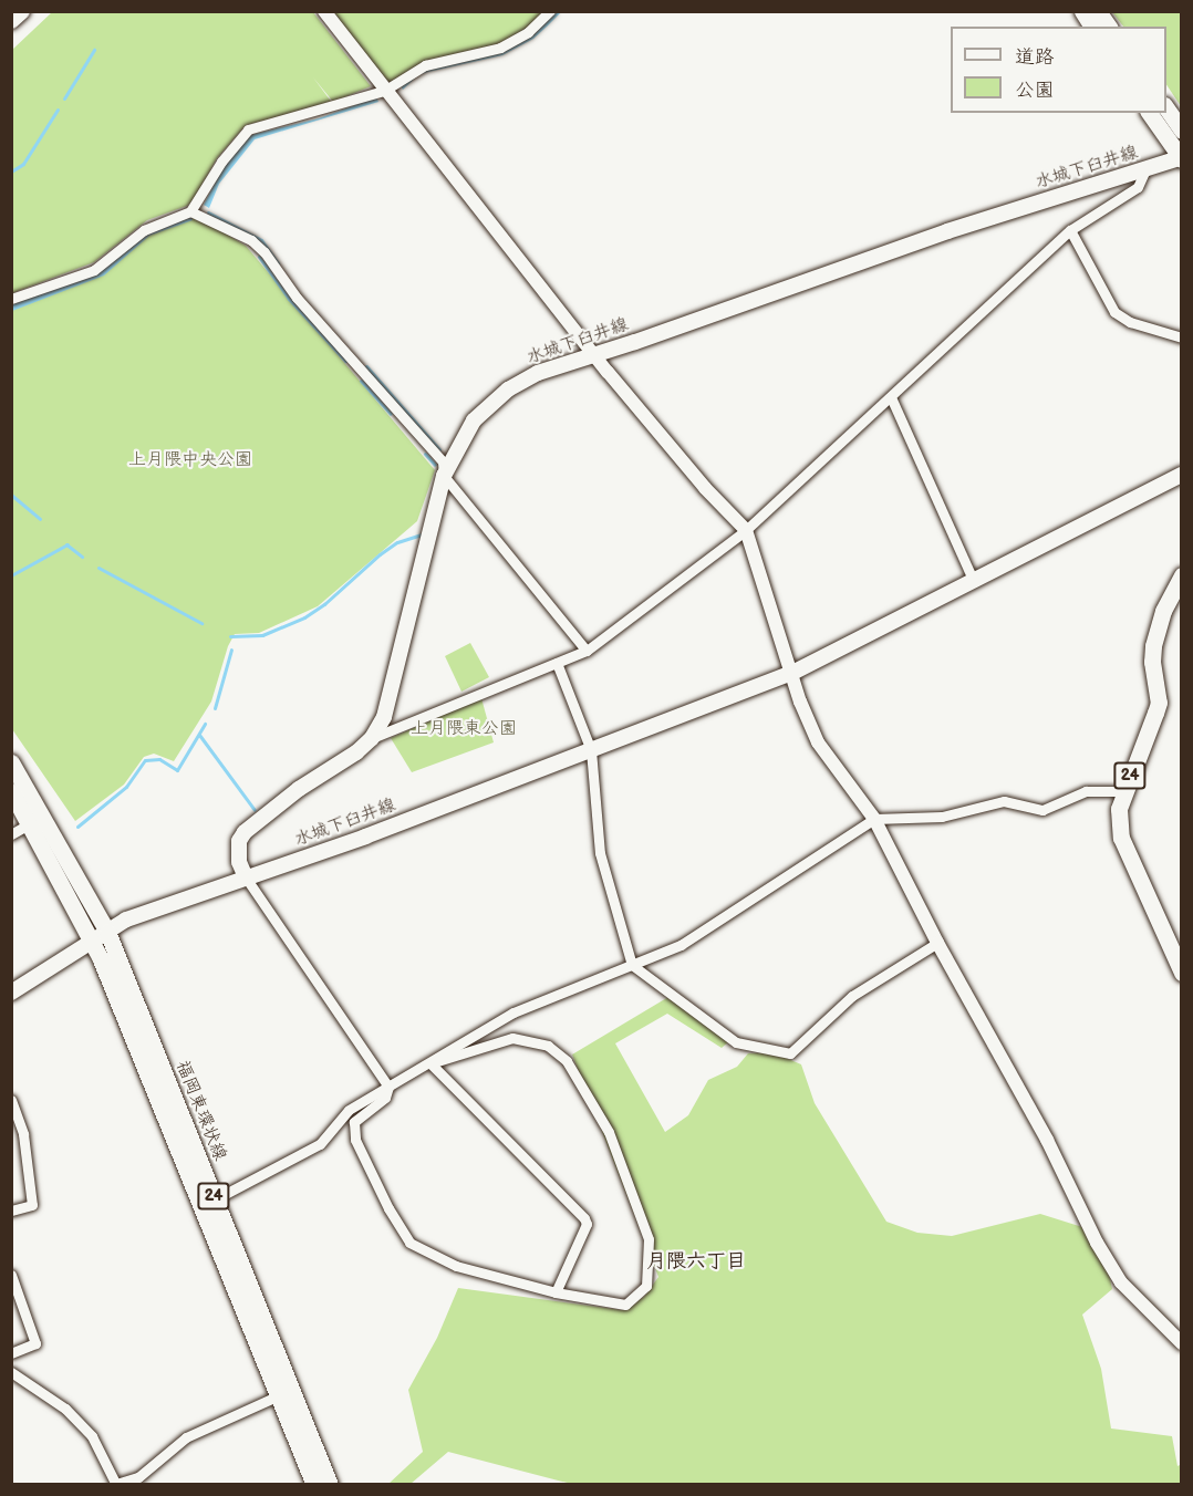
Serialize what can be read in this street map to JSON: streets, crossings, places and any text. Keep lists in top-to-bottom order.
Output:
{
  "streets": {
    "main road": ["水城下臼井線", "24", "福岡東環状線"]
  },
  "crossings": [
    ["水城下臼井線", "福岡東環状線"]
  ],
  "districts": ["月隈六丁目"],
  "parks": ["上月隈中央公園", "上月隈東公園"],
  "legend": ["道路", "公園"]
}
